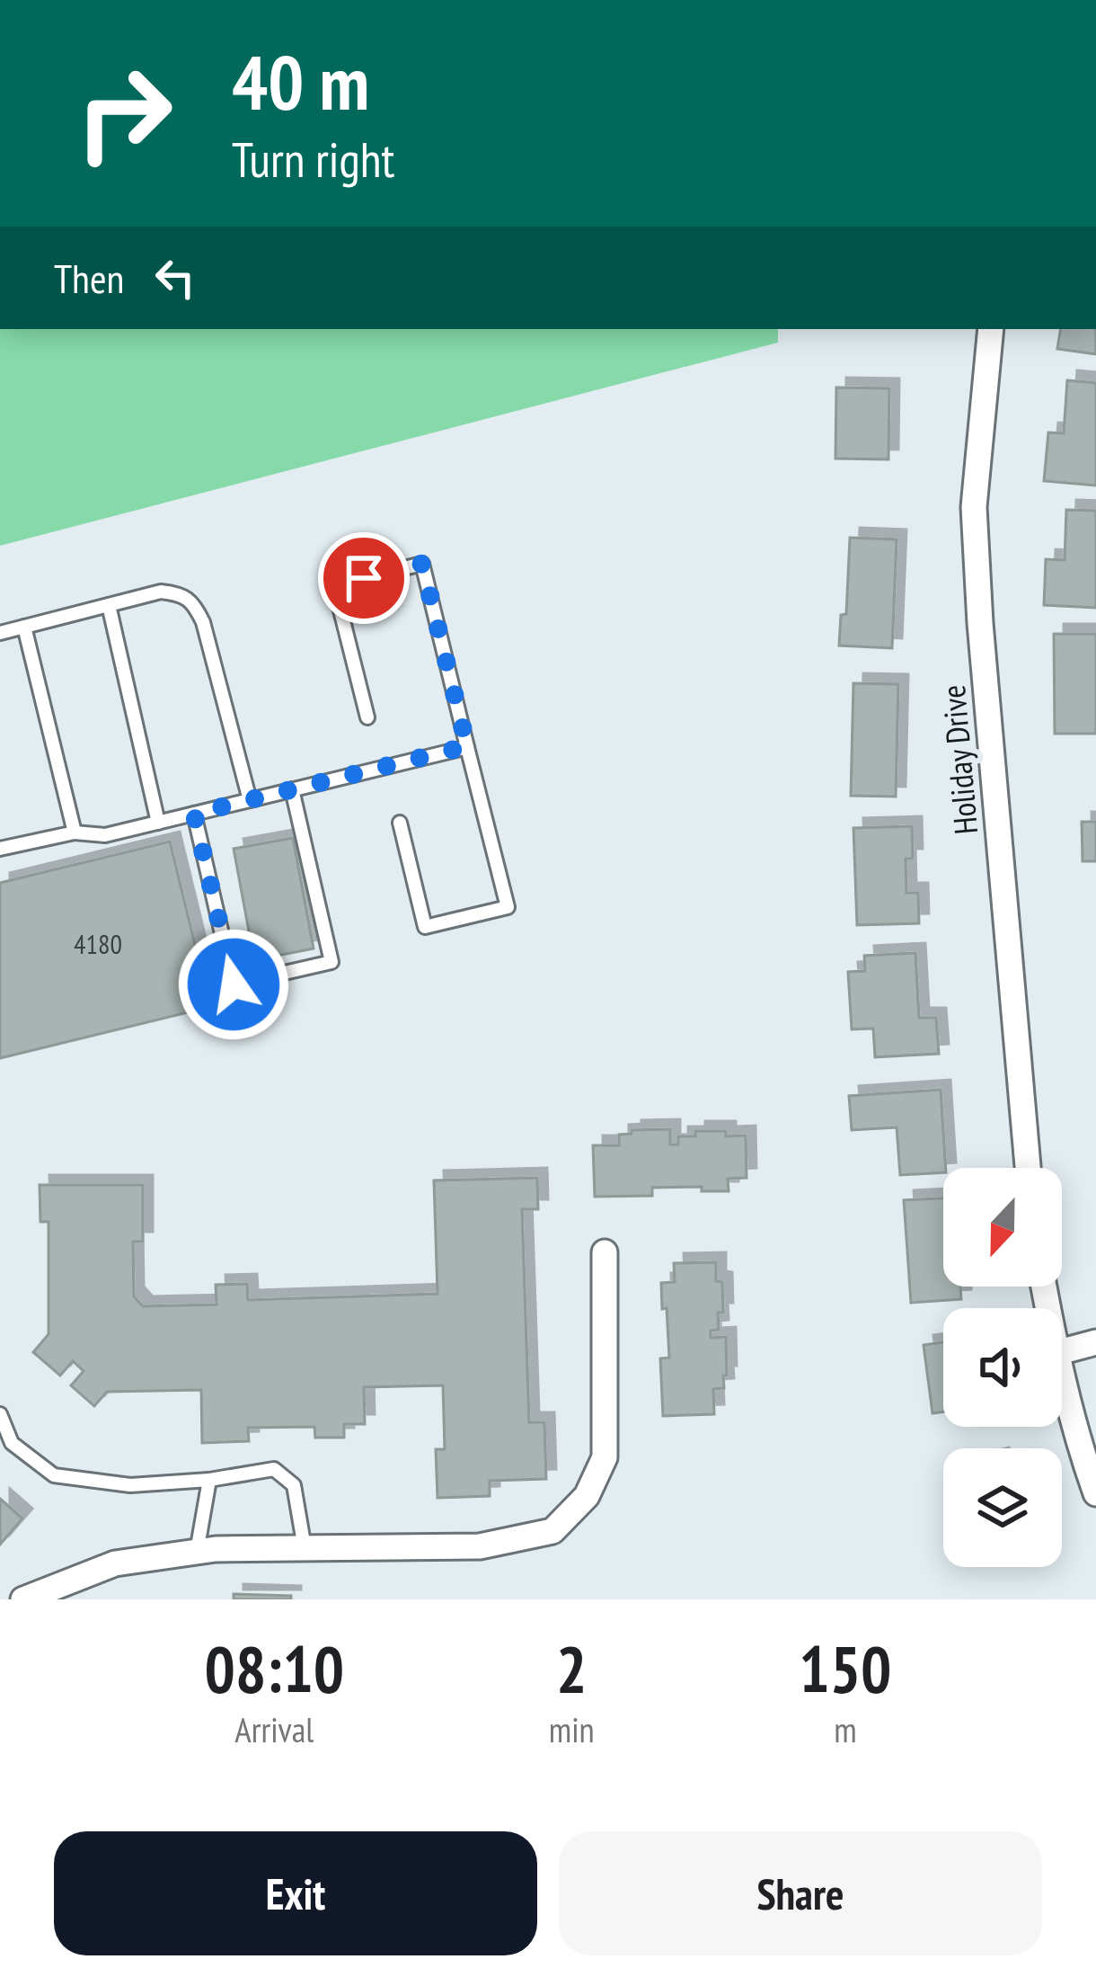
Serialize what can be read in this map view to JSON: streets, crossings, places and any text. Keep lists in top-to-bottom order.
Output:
{
  "streets": {
    "street": ["Holiday Drive"]
  },
  "house_numbers": ["4180"],
  "north": "bottom",
  "page": {
    "turn": ["40 m", "Turn right"],
    "then": "Then",
    "eta": [
      "08:10",
      "Arrival",
      "2",
      "min",
      "150",
      "m"
    ],
    "buttons": ["Exit", "Share"]
  }
}
